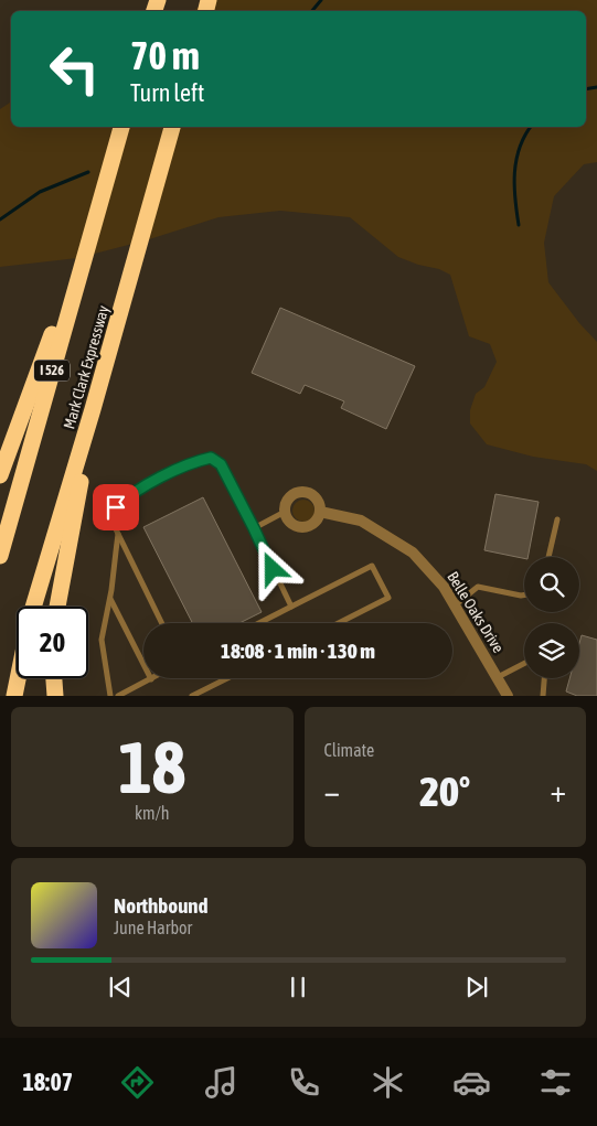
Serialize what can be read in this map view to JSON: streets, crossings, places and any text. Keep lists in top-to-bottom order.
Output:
{
  "streets": {
    "highway": ["Mark Clark Expressway", "I 526"],
    "street": ["Belle Oaks Drive"]
  },
  "page": {
    "turn": ["70 m", "Turn left"],
    "limit": "20",
    "trip": "18:08 · 1 min · 130 m",
    "tile": [
      ["18", "km/h"],
      "Climate"
    ],
    "heat": ["−", "20°", "+"],
    "song": ["Northbound", "June Harbor"],
    "tabs": "18:07"
  }
}
